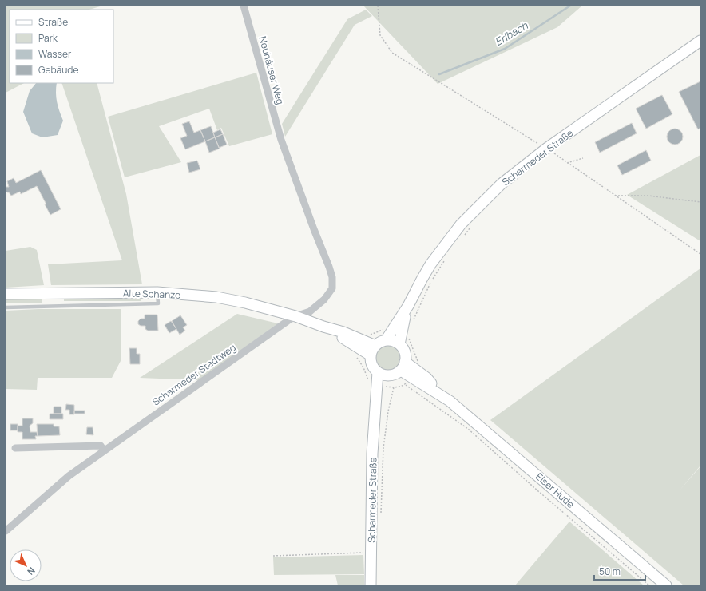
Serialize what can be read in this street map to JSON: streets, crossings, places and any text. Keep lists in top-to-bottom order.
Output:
{
  "streets": {
    "street": [
      "Neuhäuser Weg",
      "Scharmeder Straße",
      "Alte Schanze",
      "Scharmeder Stadtweg",
      "Elser Hude"
    ]
  },
  "crossings": [
    ["Neuhäuser Weg", "Alte Schanze"],
    ["Neuhäuser Weg", "Scharmeder Stadtweg"],
    ["Scharmeder Straße", "Alte Schanze"],
    ["Scharmeder Straße", "Elser Hude"],
    ["Alte Schanze", "Scharmeder Stadtweg"],
    ["Alte Schanze", "Elser Hude"]
  ],
  "water": ["Erlbach"],
  "legend": [
    "Straße",
    "Park",
    "Wasser",
    "Gebäude"
  ],
  "scale_bar": "50 m",
  "north": "bottom right"
}
